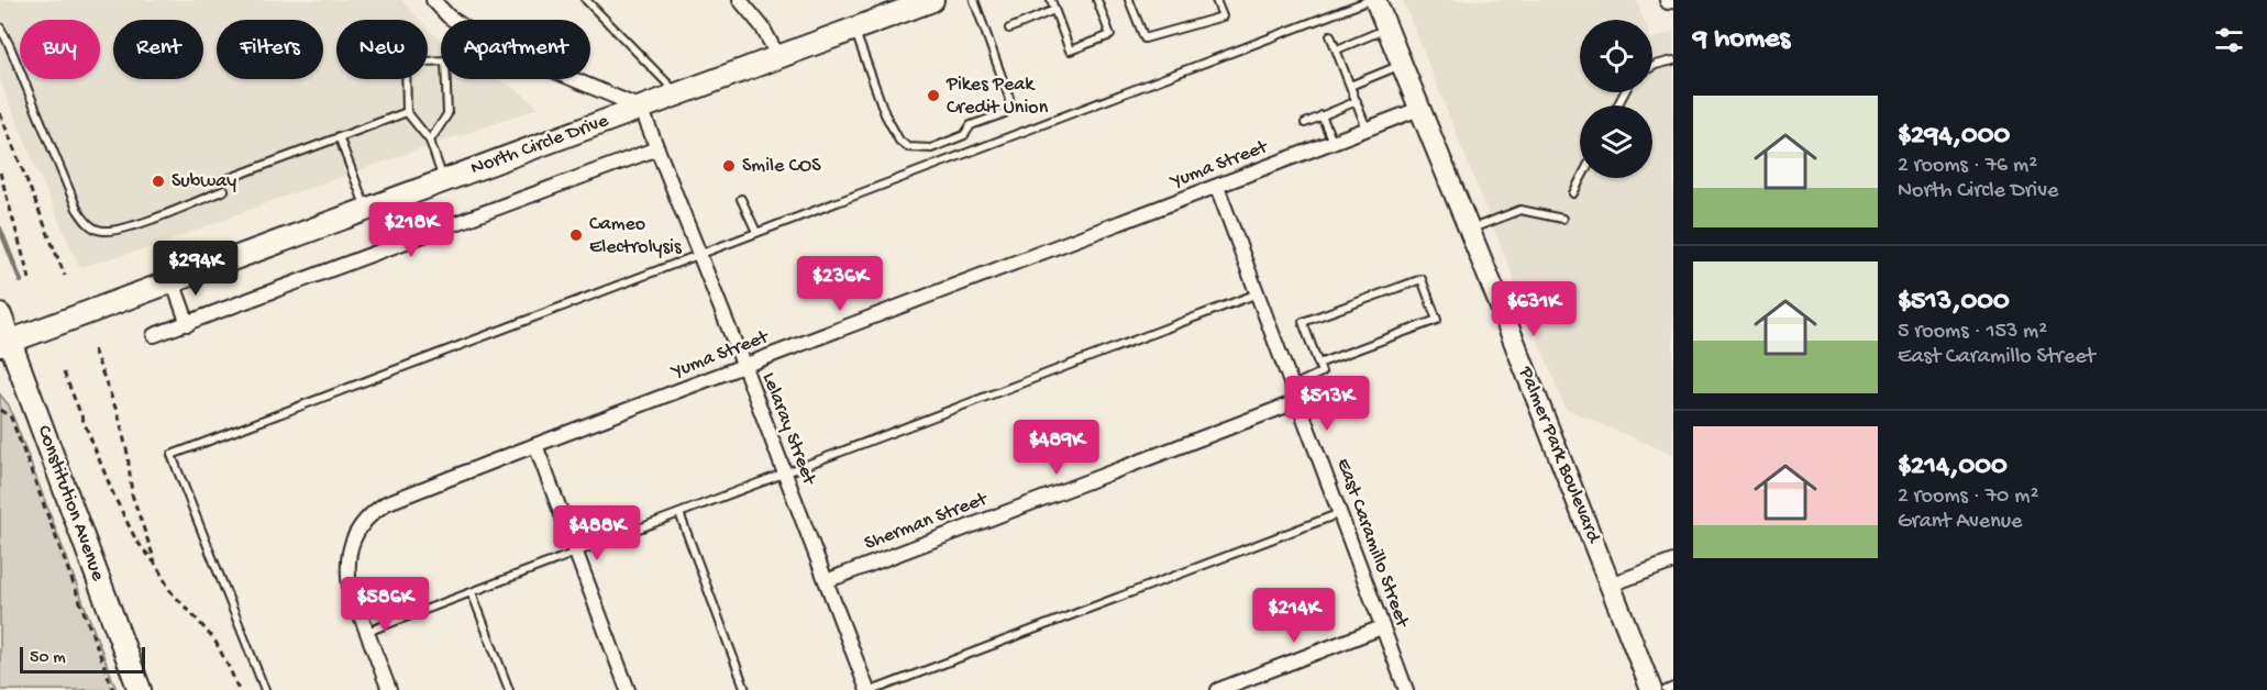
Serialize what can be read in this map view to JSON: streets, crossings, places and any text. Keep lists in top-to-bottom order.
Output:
{
  "streets": {
    "main road": ["North Circle Drive", "Palmer Park Boulevard", "Constitution Avenue"],
    "street": [
      "Yuma Street",
      "Lelaray Street",
      "Sherman Street",
      "East Caramillo Street"
    ]
  },
  "crossings": [
    ["North Circle Drive", "Lelaray Street"],
    ["North Circle Drive", "Constitution Avenue"],
    ["Yuma Street", "Lelaray Street"],
    ["Yuma Street", "Palmer Park Boulevard"],
    ["Yuma Street", "East Caramillo Street"],
    ["Lelaray Street", "Sherman Street"],
    ["Sherman Street", "East Caramillo Street"]
  ],
  "places": [
    "Pikes Peak Credit Union",
    "Smile COS",
    "Subway",
    "Cameo Electrolysis"
  ],
  "scale_bar": "50 m",
  "page": {
    "heading": "9 homes",
    "chip": [
      "Buy",
      "Rent",
      "Filters",
      "New",
      "Apartment"
    ],
    "list": [
      {
        "name": "$294,000",
        "note": "2 rooms · 76 m² · North Circle Drive"
      },
      {
        "name": "$513,000",
        "note": "5 rooms · 153 m² · East Caramillo Street"
      },
      {
        "name": "$214,000",
        "note": "2 rooms · 70 m² · Grant Avenue"
      }
    ],
    "price": [
      "$218K",
      "$294K",
      "$236K",
      "$631K",
      "$513K",
      "$489K",
      "$488K",
      "$586K",
      "$214K"
    ],
    "scale": "50 m"
  }
}
